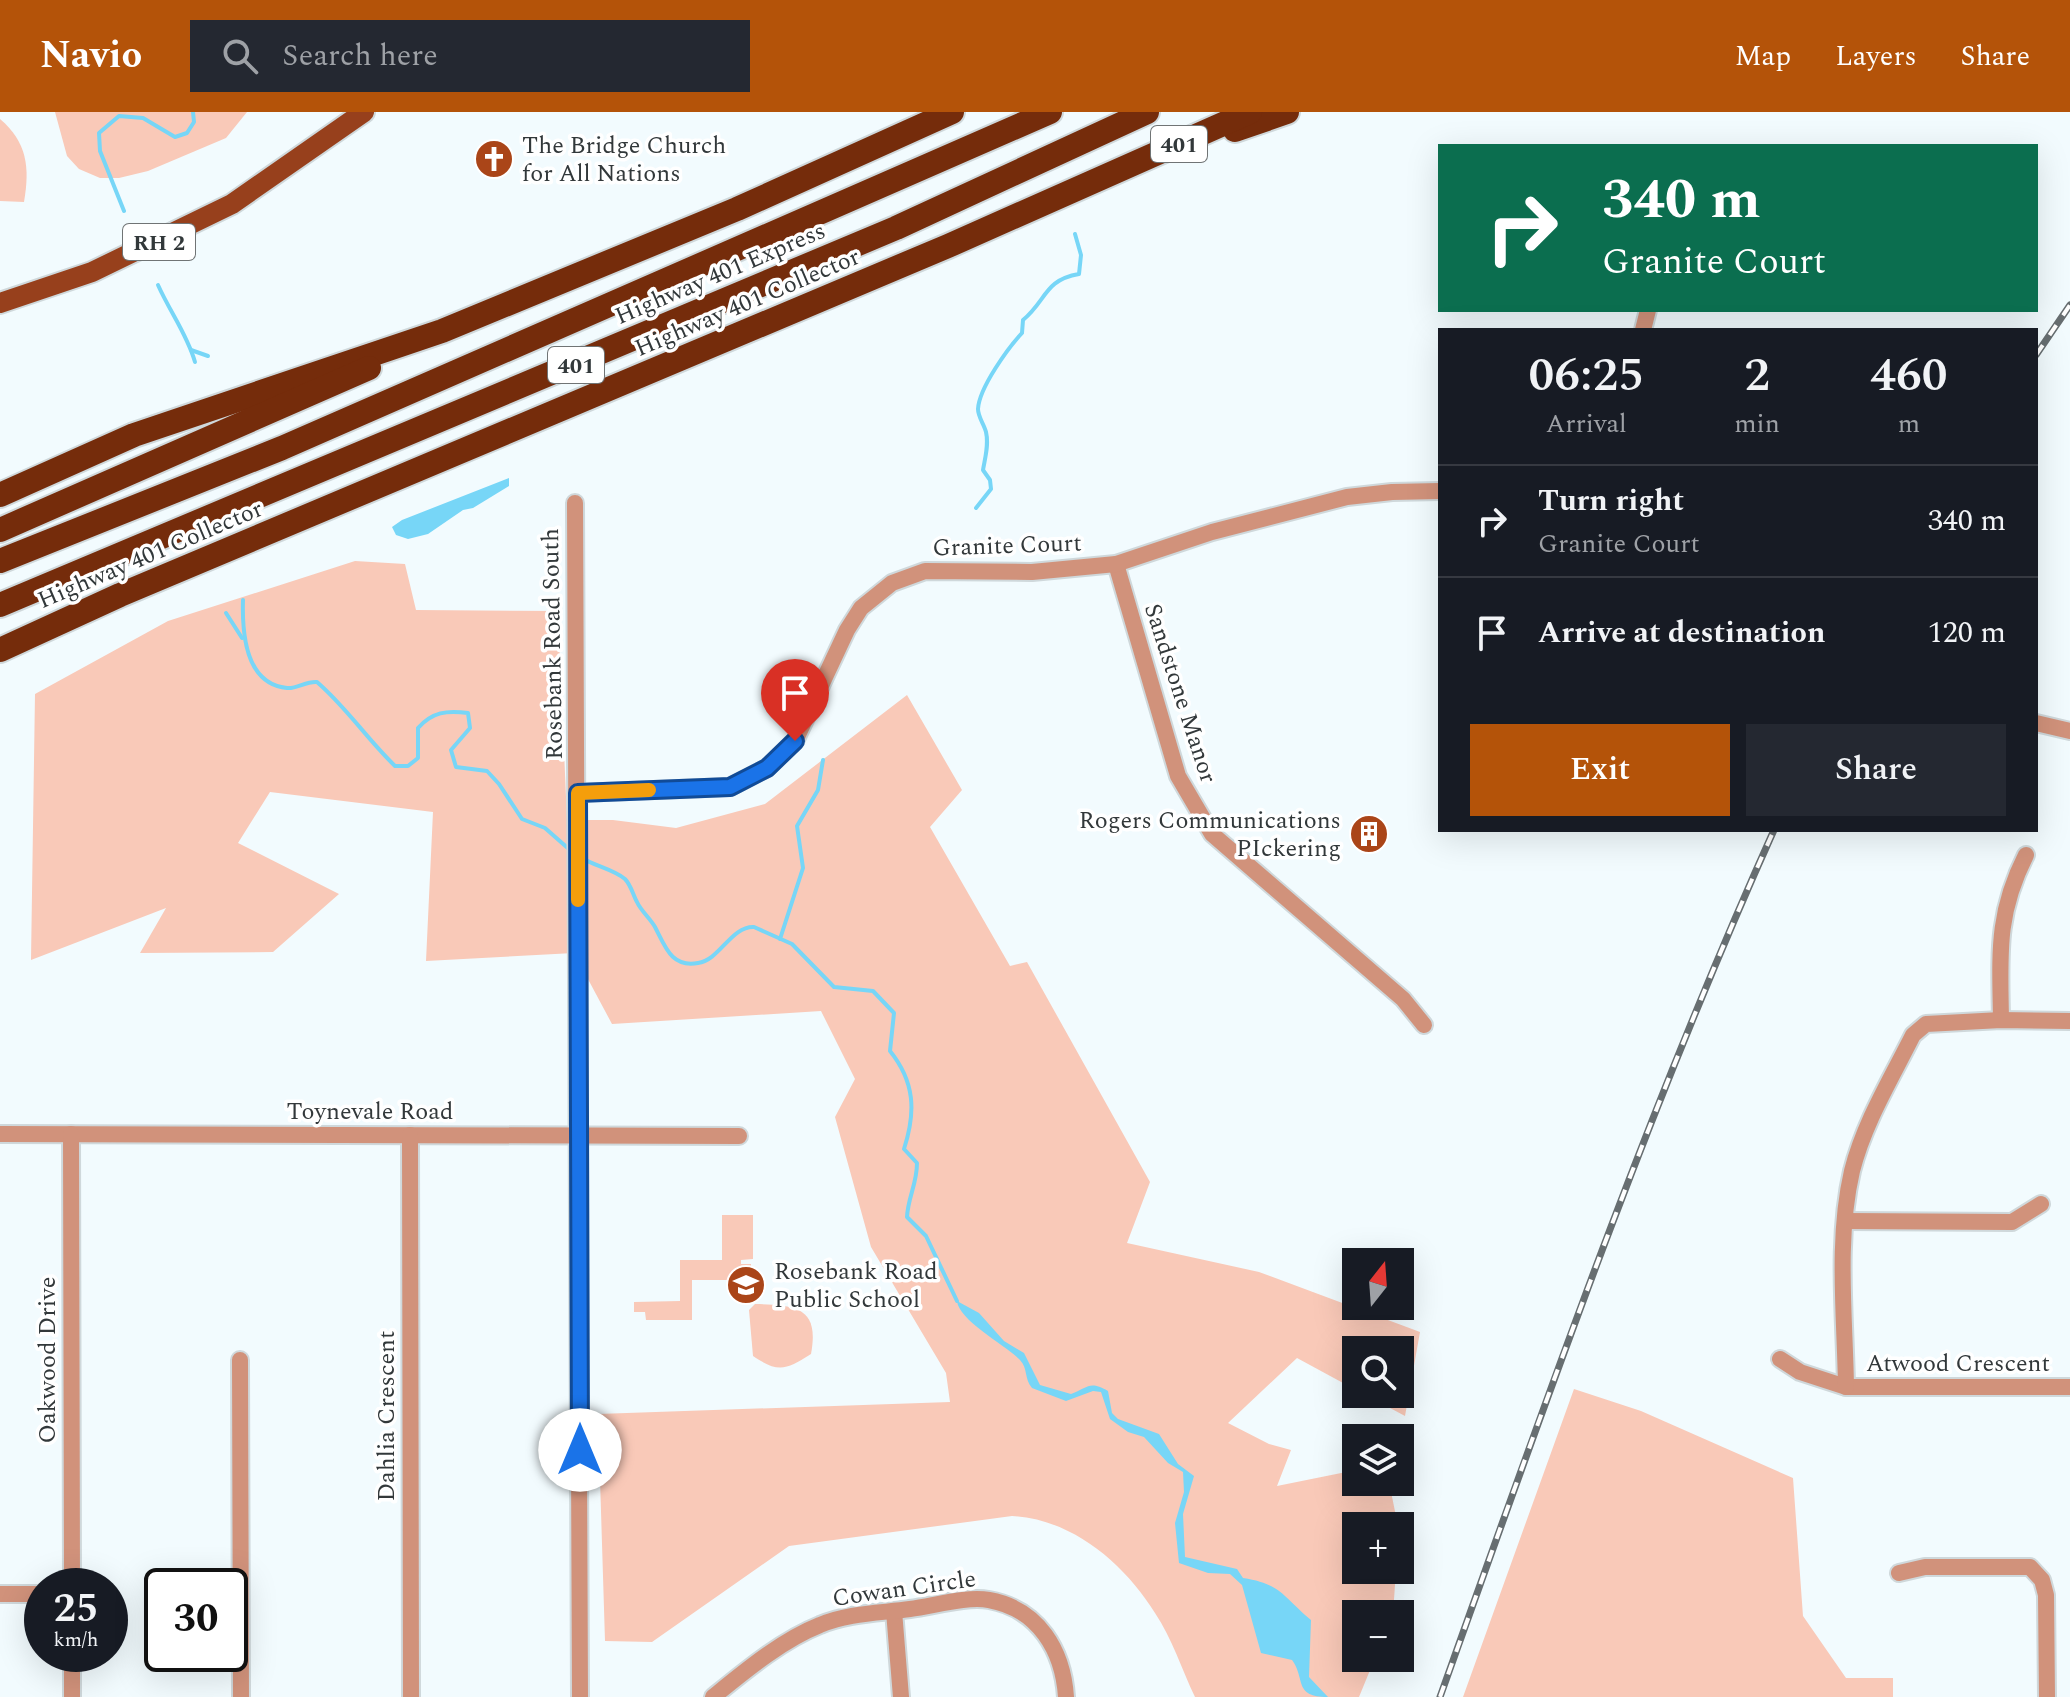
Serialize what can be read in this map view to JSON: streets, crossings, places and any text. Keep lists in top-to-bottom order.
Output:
{
  "streets": {
    "highway": ["401", "Highway 401 Express", "Highway 401 Collector"],
    "main road": ["RH 2"],
    "street": [
      "Granite Court",
      "Rosebank Road South",
      "Sandstone Manor",
      "Toynevale Road",
      "Oakwood Drive",
      "Atwood Crescent",
      "Dahlia Crescent",
      "Cowan Circle"
    ]
  },
  "crossings": [
    ["Granite Court", "Rosebank Road South"],
    ["Granite Court", "Sandstone Manor"],
    ["Rosebank Road South", "Toynevale Road"],
    ["Toynevale Road", "Oakwood Drive"],
    ["Toynevale Road", "Dahlia Crescent"]
  ],
  "places": {
    "church": ["The Bridge Church for All Nations"],
    "building": ["Rogers Communications PIckering"],
    "school or university": ["Rosebank Road Public School"]
  },
  "north": "top",
  "page": {
    "header": "Navio",
    "search": "Search here",
    "nav": ["Map", "Layers", "Share"],
    "turn": ["340 m", "Granite Court"],
    "eta": [
      "06:25",
      "Arrival",
      "2",
      "min",
      "460",
      "m"
    ],
    "list": [
      {
        "name": "Turn right",
        "note": "Granite Court",
        "value": "340 m"
      },
      {
        "name": "Arrive at destination",
        "value": "120 m"
      }
    ],
    "buttons": ["Exit", "Share"],
    "map_buttons": ["+", "−"],
    "speed": "25 km/h",
    "limit": "30"
  }
}
